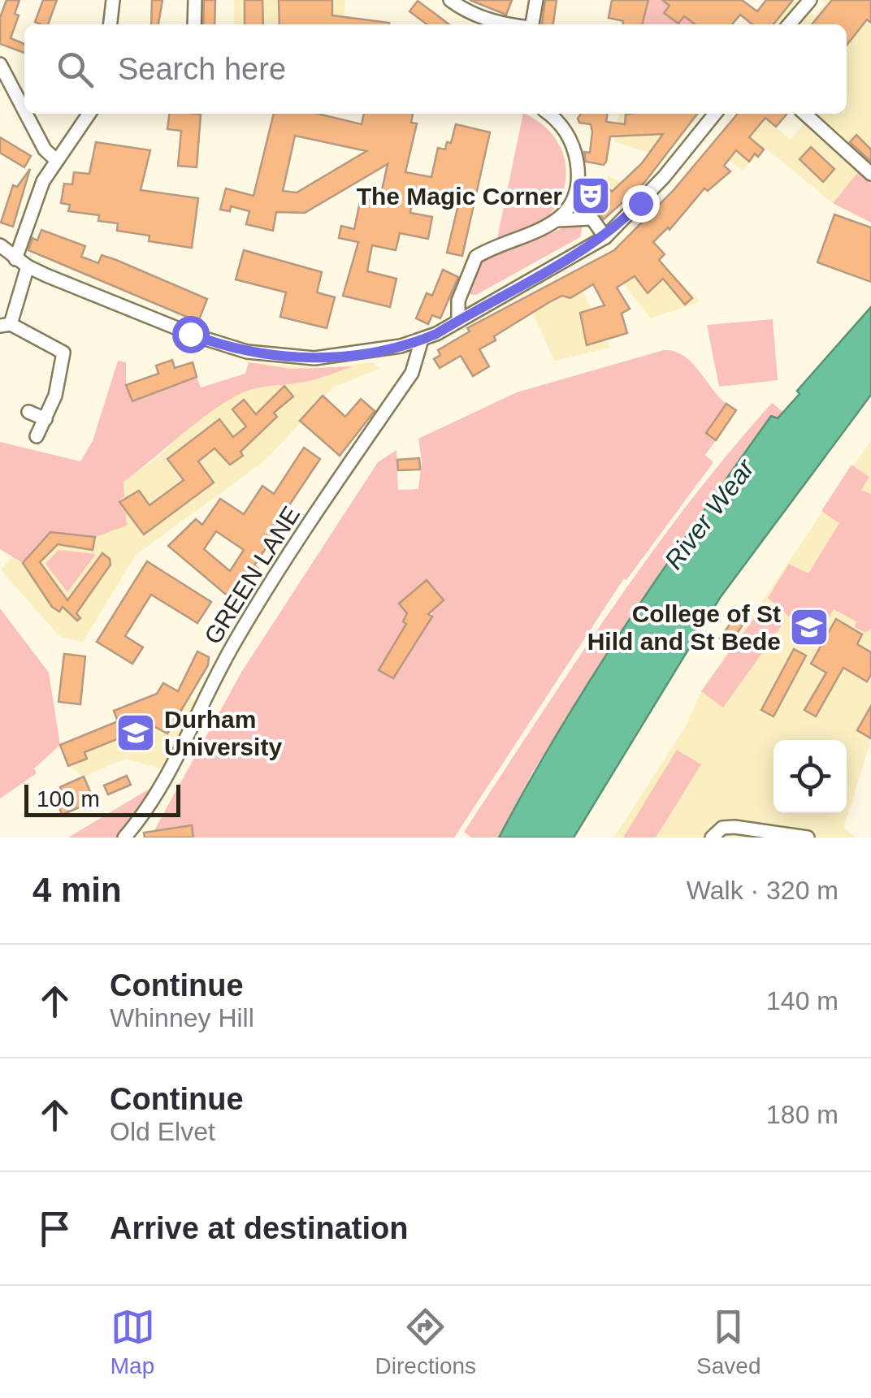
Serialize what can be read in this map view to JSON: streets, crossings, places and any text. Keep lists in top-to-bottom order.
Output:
{
  "streets": {
    "street": ["GREEN LANE"]
  },
  "water": ["River Wear"],
  "places": {
    "theatre": ["The Magic Corner"],
    "school or university": ["College of St Hild and St Bede", "Durham University"]
  },
  "scale_bar": "100 m",
  "page": {
    "search": "Search here",
    "scale": "100 m",
    "heading": ["4 min", "Walk · 320 m"],
    "list": [
      ["Continue", "Whinney Hill", "140 m"],
      ["Continue", "Old Elvet", "180 m"],
      "Arrive at destination"
    ],
    "nav": ["Map", "Directions", "Saved"]
  }
}
